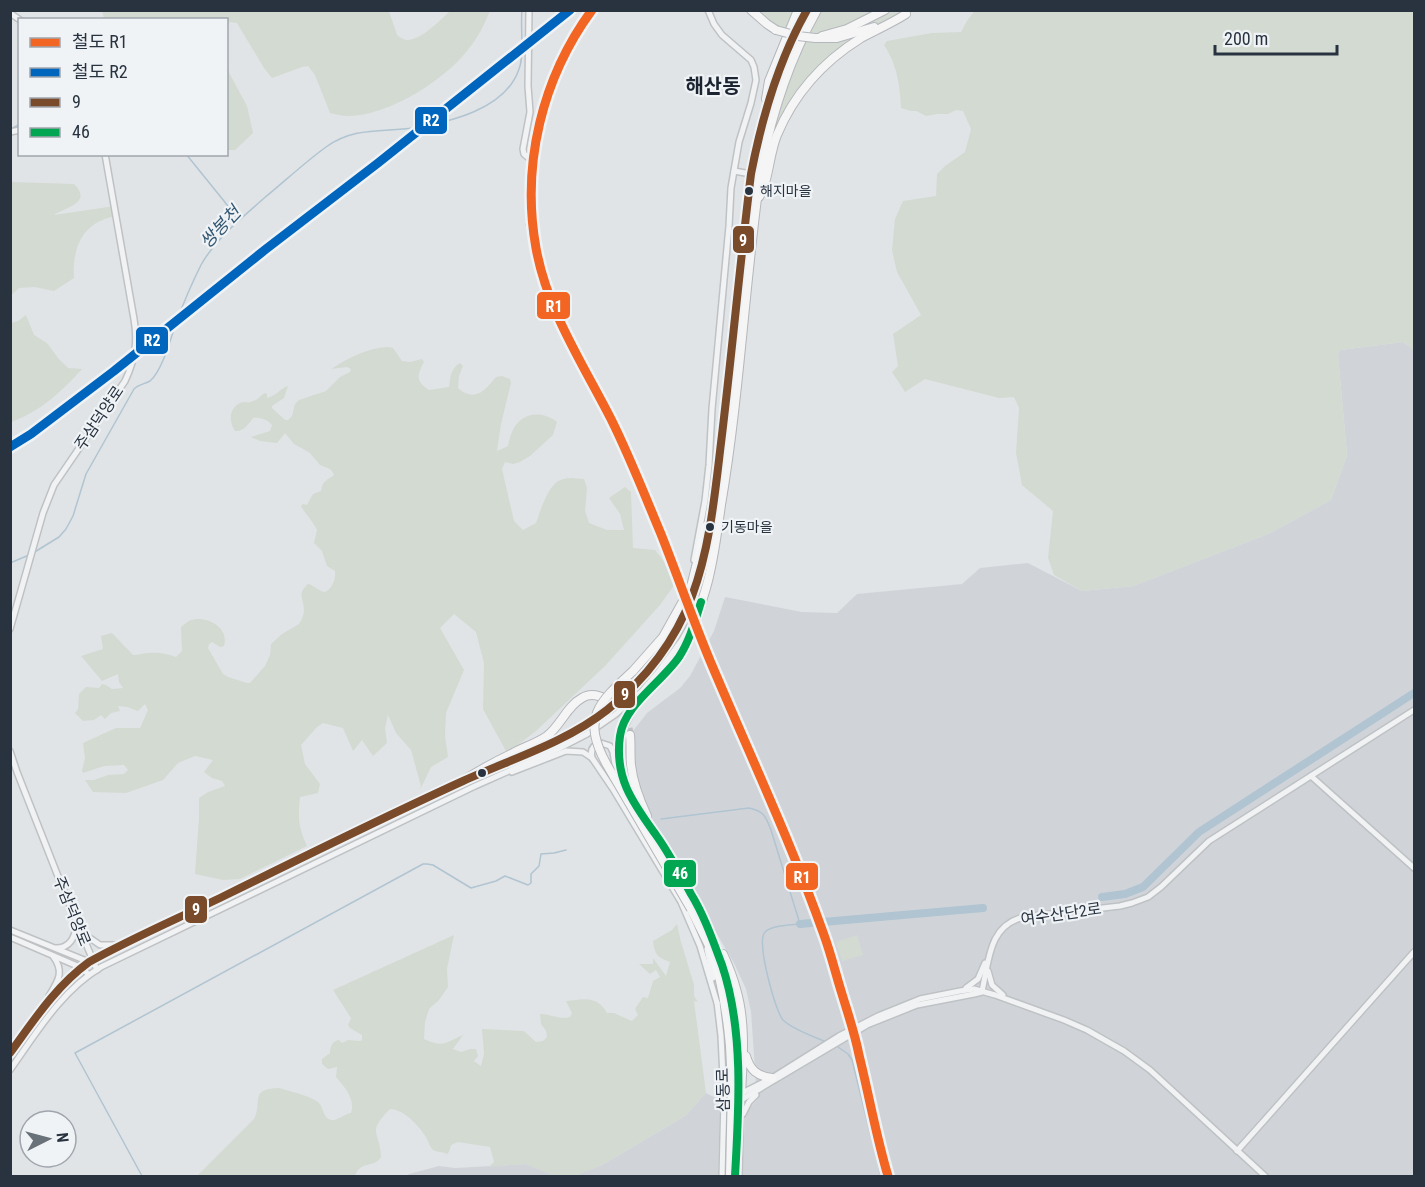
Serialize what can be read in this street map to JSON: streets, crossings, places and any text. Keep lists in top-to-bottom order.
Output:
{
  "streets": {
    "street": ["주삼덕양로", "여수산단2로", "삼동로"]
  },
  "districts": ["해산동"],
  "water": ["쌍봉천"],
  "places": ["해지마을", "기동마을"],
  "lines": [
    "rail line R1",
    "rail line R2",
    "transit line 9",
    "transit line 46"
  ],
  "legend": [
    "철도 R1",
    "철도 R2",
    "9",
    "46"
  ],
  "scale_bar": "200 m",
  "north": "right"
}
